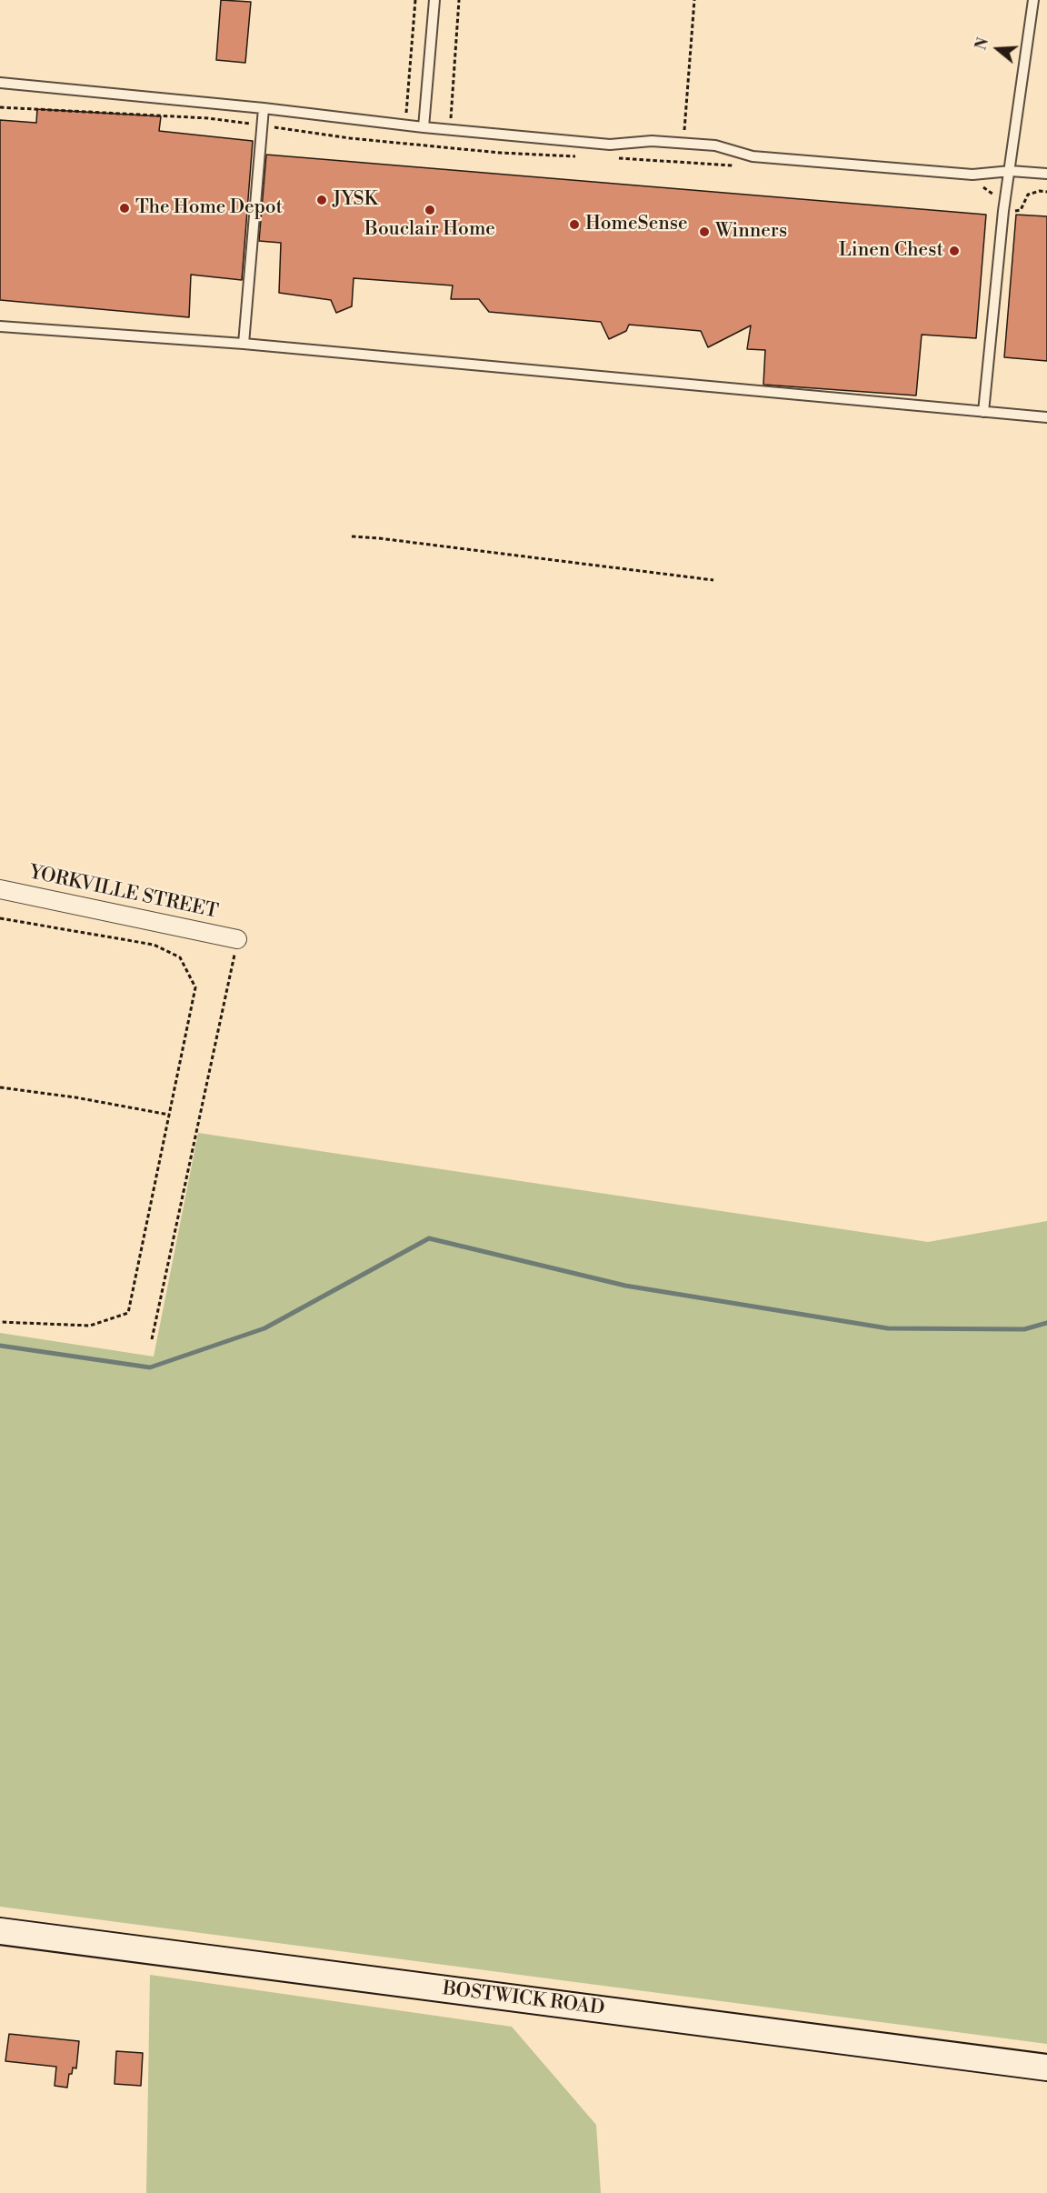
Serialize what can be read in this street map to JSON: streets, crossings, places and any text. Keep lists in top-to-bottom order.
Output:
{
  "streets": {
    "main road": ["BOSTWICK ROAD"],
    "street": ["YORKVILLE STREET"]
  },
  "places": [
    "JYSK",
    "The Home Depot",
    "Bouclair Home",
    "HomeSense",
    "Winners",
    "Linen Chest"
  ],
  "north": "left"
}
